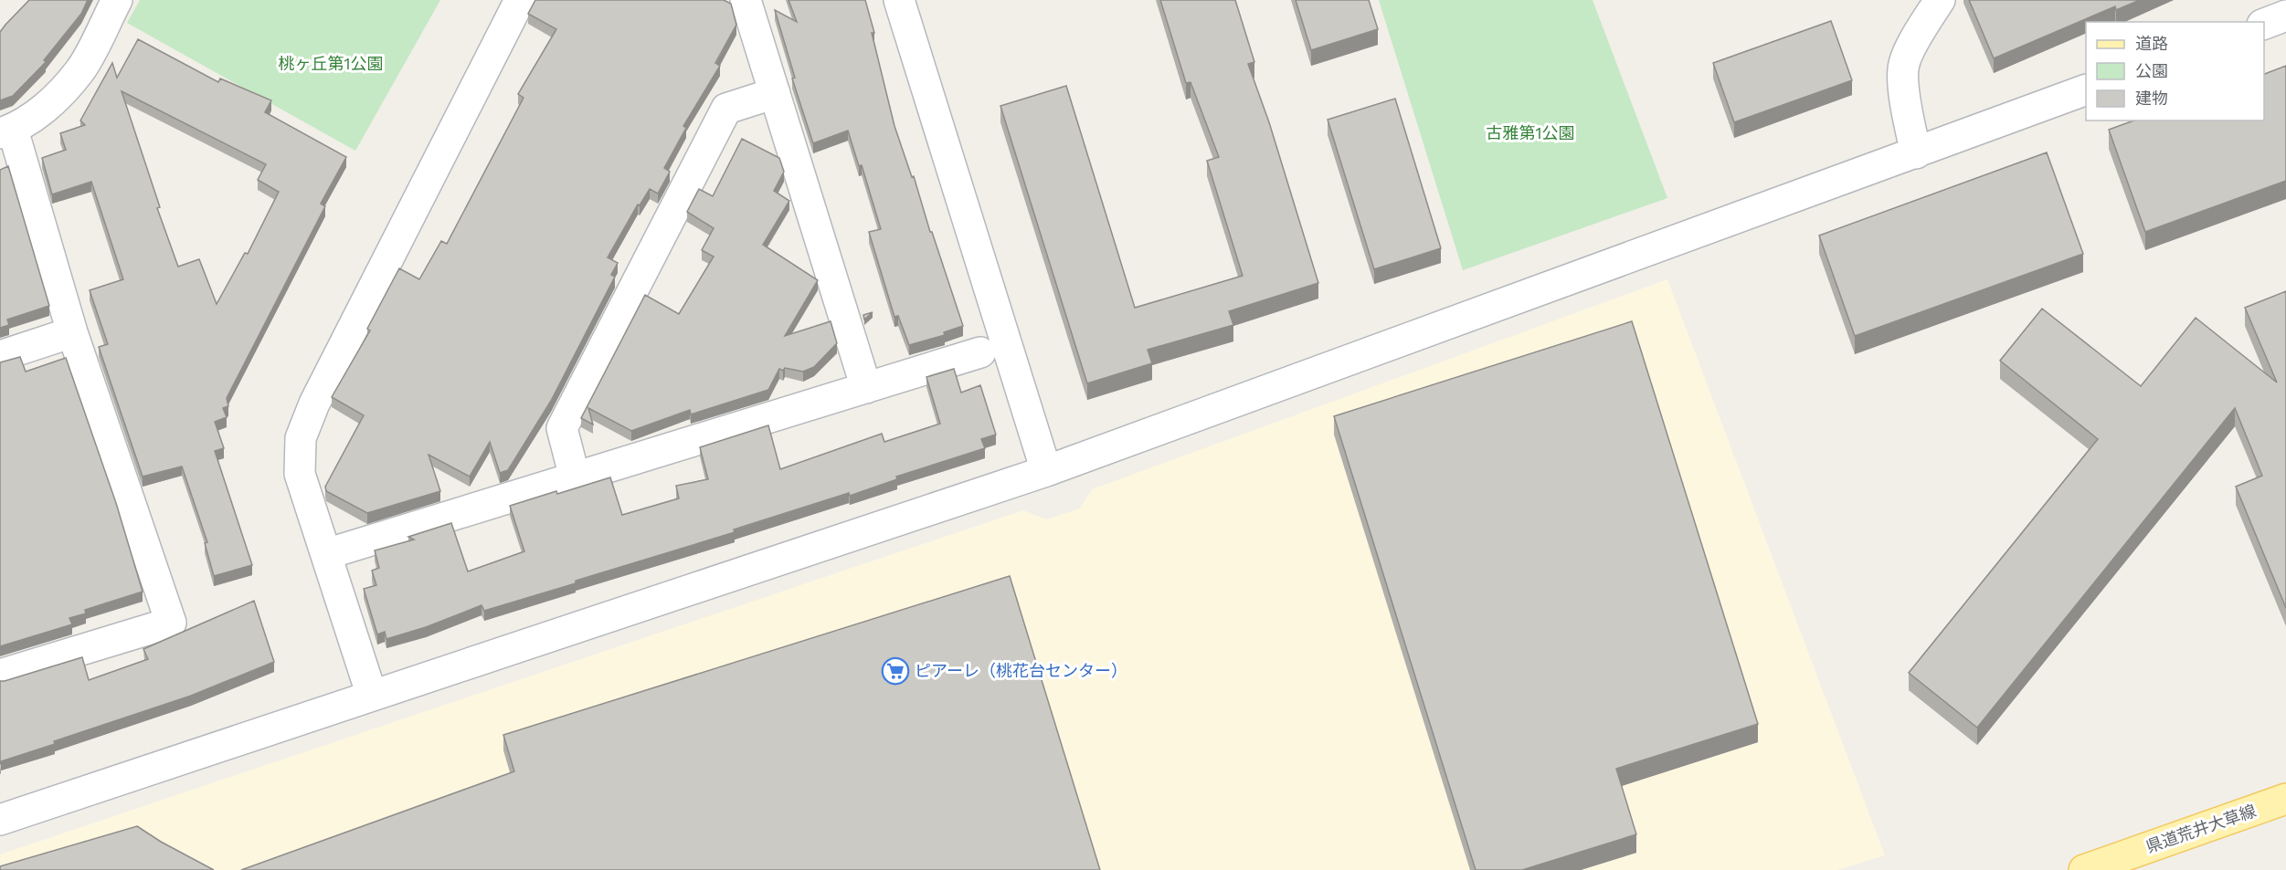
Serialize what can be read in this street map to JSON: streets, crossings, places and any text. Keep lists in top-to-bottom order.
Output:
{
  "streets": {
    "main road": ["県道荒井大草線"]
  },
  "parks": ["桃ヶ丘第1公園", "古雅第1公園"],
  "places": {
    "supermarket": ["ピアーレ（桃花台センター）"]
  },
  "legend": ["道路", "公園", "建物"]
}
